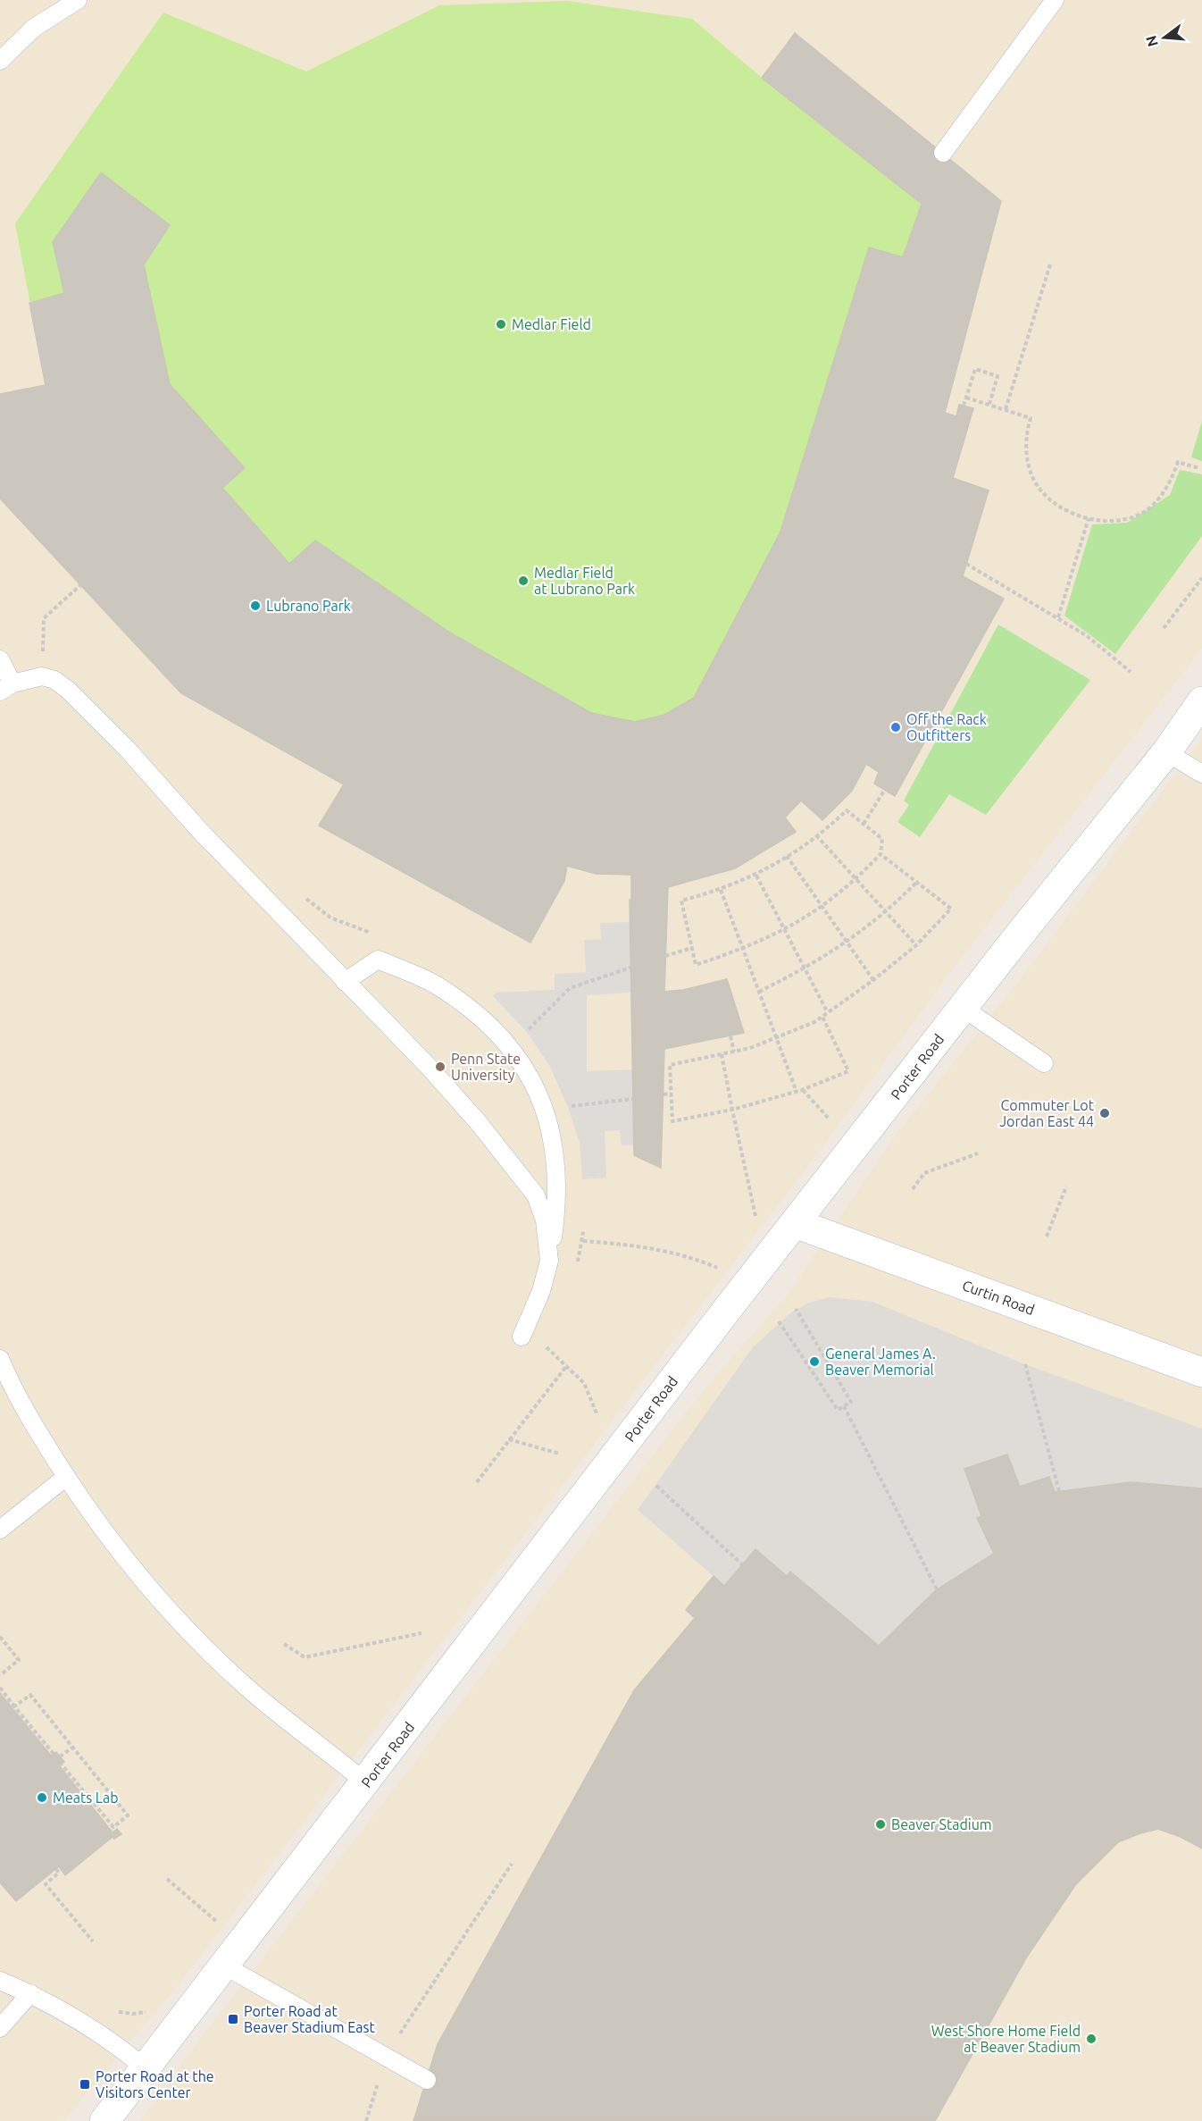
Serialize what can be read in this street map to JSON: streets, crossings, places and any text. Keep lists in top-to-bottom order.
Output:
{
  "streets": {
    "street": ["Porter Road", "Curtin Road"]
  },
  "crossings": [
    ["Porter Road", "Curtin Road"]
  ],
  "places": {
    "other": [
      "Medlar Field",
      "Medlar Field at Lubrano Park",
      "Lubrano Park",
      "Off the Rack Outfitters",
      "Penn State University",
      "Commuter Lot Jordan East 44",
      "General James A. Beaver Memorial",
      "Meats Lab",
      "Beaver Stadium",
      "West Shore Home Field at Beaver Stadium"
    ],
    "transit": ["Porter Road at Beaver Stadium East", "Porter Road at the Visitors Center"]
  },
  "north": "left"
}
